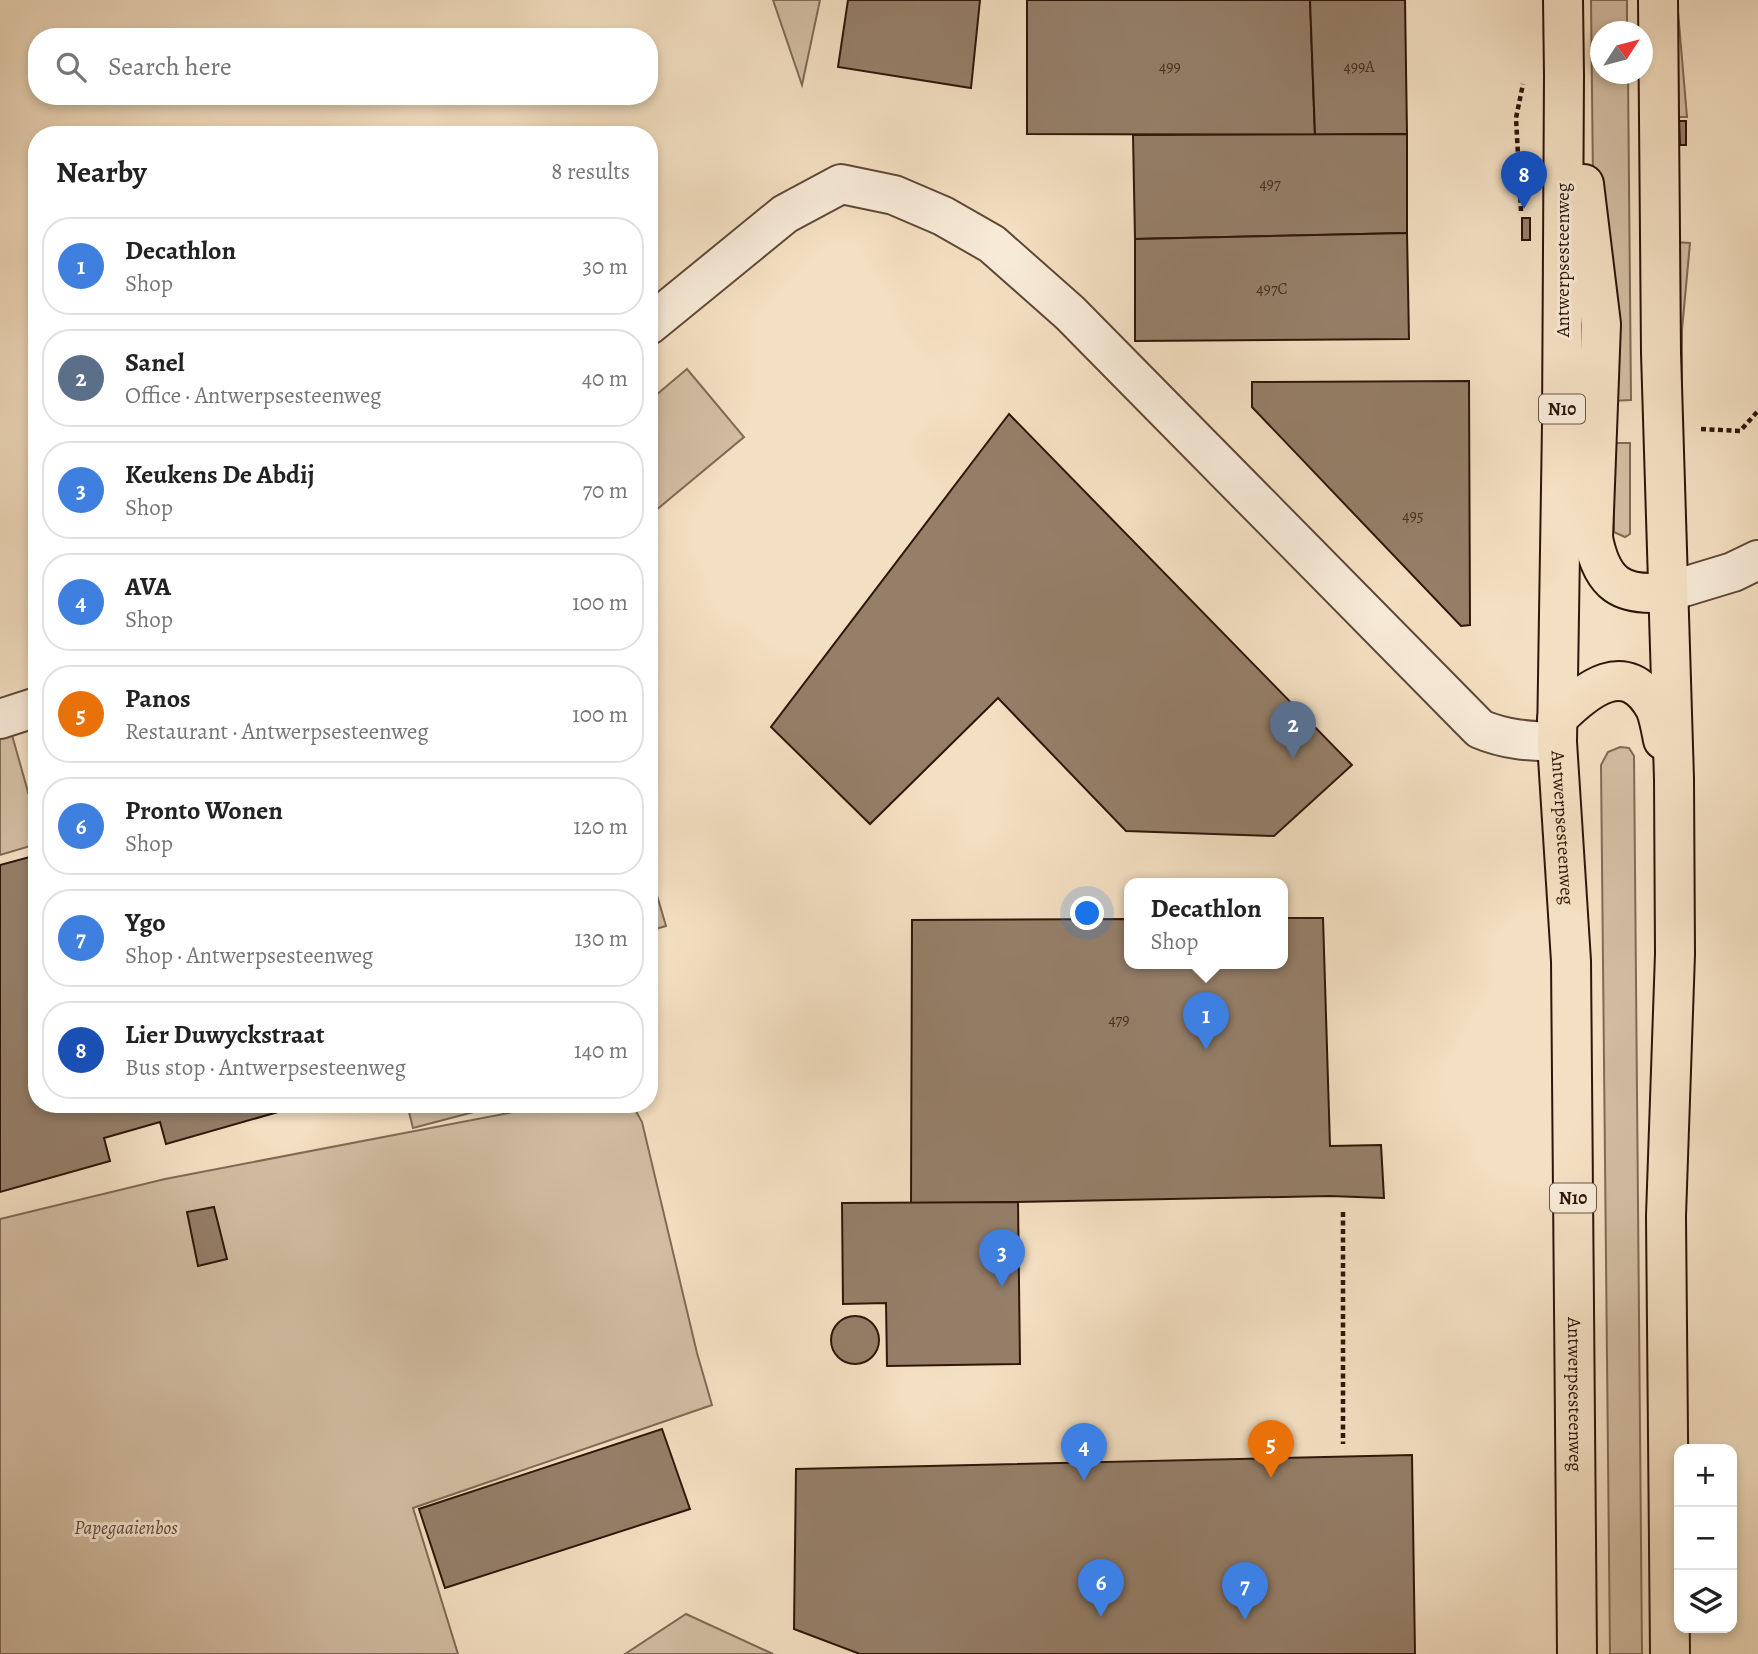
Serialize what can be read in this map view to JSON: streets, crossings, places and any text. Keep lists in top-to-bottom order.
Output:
{
  "streets": {
    "main road": ["Antwerpsesteenweg", "N10"]
  },
  "crossings": [
    ["Antwerpsesteenweg", "N10"]
  ],
  "parks": ["Papegaaienbos"],
  "house_numbers": [
    "499",
    "499A",
    "497",
    "497C",
    "495",
    "479"
  ],
  "north": "top right",
  "page": {
    "search": "Search here",
    "heading": ["Nearby", "8 results"],
    "pins": [
      "8",
      "2",
      "1",
      "3",
      "5",
      "4",
      "6",
      "7"
    ],
    "list": [
      {
        "mark": "1",
        "name": "Decathlon",
        "note": "Shop",
        "value": "30 m"
      },
      {
        "mark": "2",
        "name": "Sanel",
        "note": "Office · Antwerpsesteenweg",
        "value": "40 m"
      },
      {
        "mark": "3",
        "name": "Keukens De Abdij",
        "note": "Shop",
        "value": "70 m"
      },
      {
        "mark": "4",
        "name": "AVA",
        "note": "Shop",
        "value": "100 m"
      },
      {
        "mark": "5",
        "name": "Panos",
        "note": "Restaurant · Antwerpsesteenweg",
        "value": "100 m"
      },
      {
        "mark": "6",
        "name": "Pronto Wonen",
        "note": "Shop",
        "value": "120 m"
      },
      {
        "mark": "7",
        "name": "Ygo",
        "note": "Shop · Antwerpsesteenweg",
        "value": "130 m"
      },
      {
        "mark": "8",
        "name": "Lier Duwyckstraat",
        "note": "Bus stop · Antwerpsesteenweg",
        "value": "140 m"
      }
    ],
    "popup": ["Decathlon", "Shop"],
    "map_buttons": ["+", "−"]
  }
}
